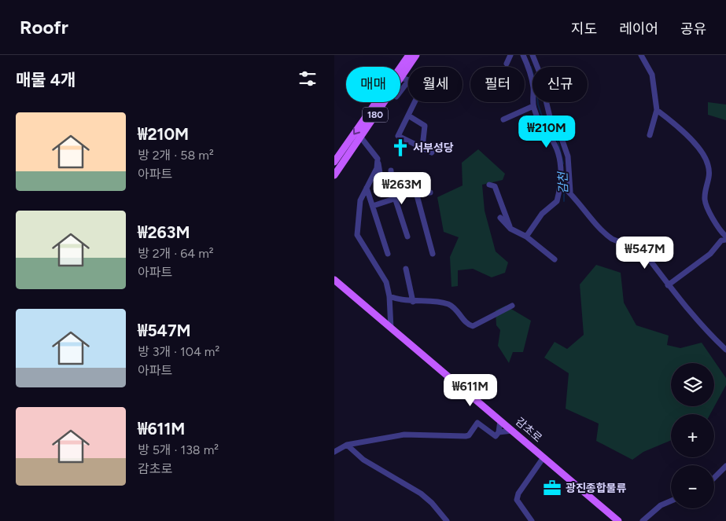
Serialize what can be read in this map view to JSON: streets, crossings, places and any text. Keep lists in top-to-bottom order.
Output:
{
  "streets": {
    "main road": ["180", "감초로"]
  },
  "water": ["감천"],
  "places": {
    "church": ["서부성당"],
    "office": ["광진종합물류"]
  },
  "page": {
    "header": "Roofr",
    "nav": ["지도", "레이어", "공유"],
    "heading": "매물 4개",
    "chip": [
      "매매",
      "월세",
      "필터",
      "신규"
    ],
    "list": [
      {
        "name": "₩210M",
        "note": "방 2개 · 58 m² · 아파트"
      },
      {
        "name": "₩263M",
        "note": "방 2개 · 64 m² · 아파트"
      },
      {
        "name": "₩547M",
        "note": "방 3개 · 104 m² · 아파트"
      },
      {
        "name": "₩611M",
        "note": "방 5개 · 138 m² · 감초로"
      }
    ],
    "price": [
      "₩210M",
      "₩263M",
      "₩547M",
      "₩611M"
    ],
    "map_buttons": ["+", "−"]
  }
}
